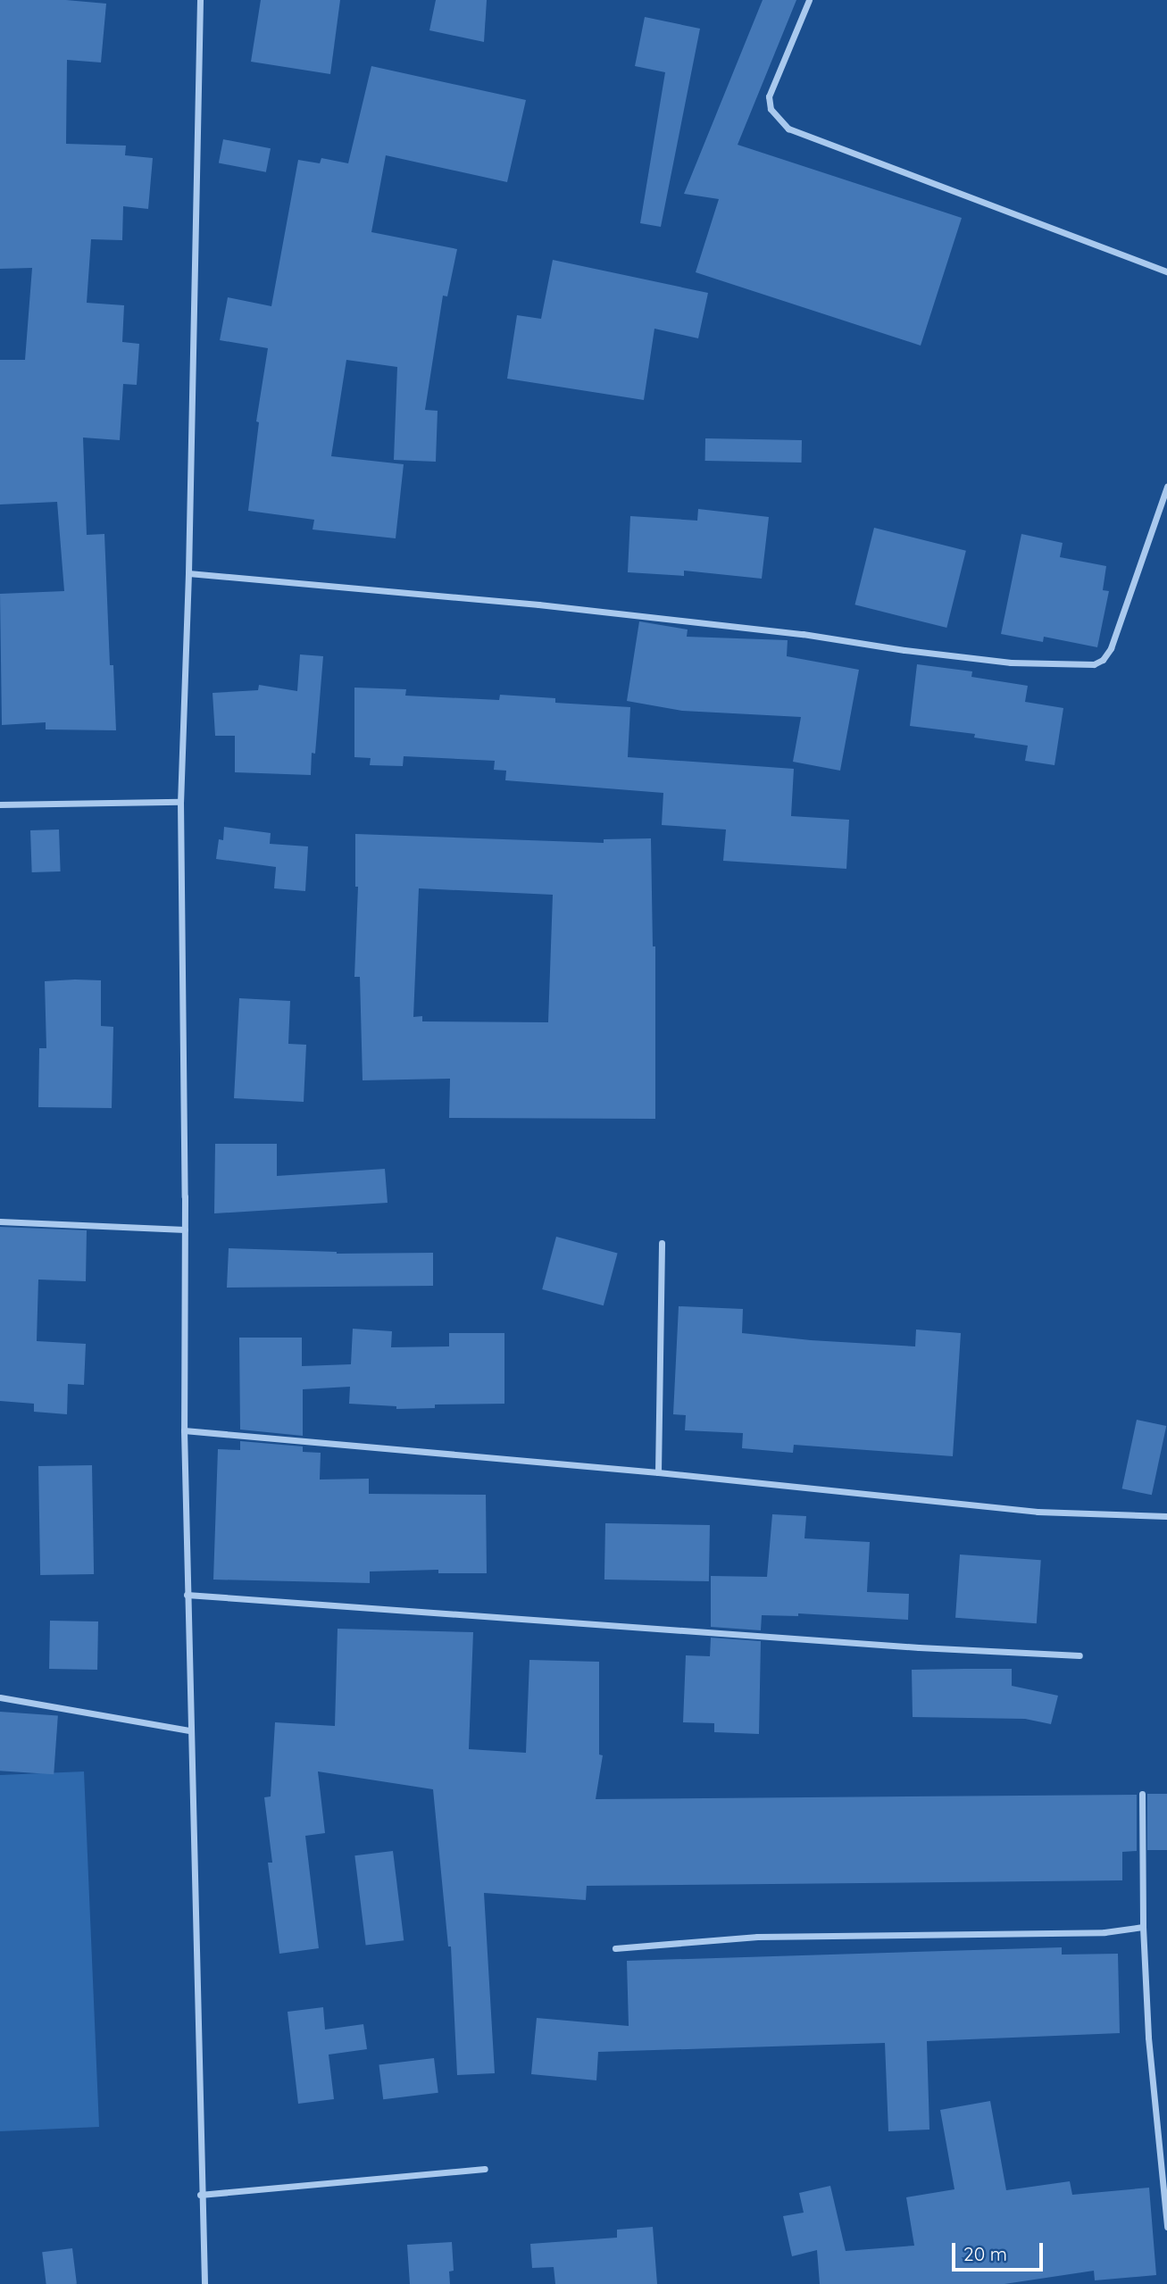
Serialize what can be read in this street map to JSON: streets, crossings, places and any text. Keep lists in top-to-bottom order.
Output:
{
  "scale_bar": "20 m"
}
